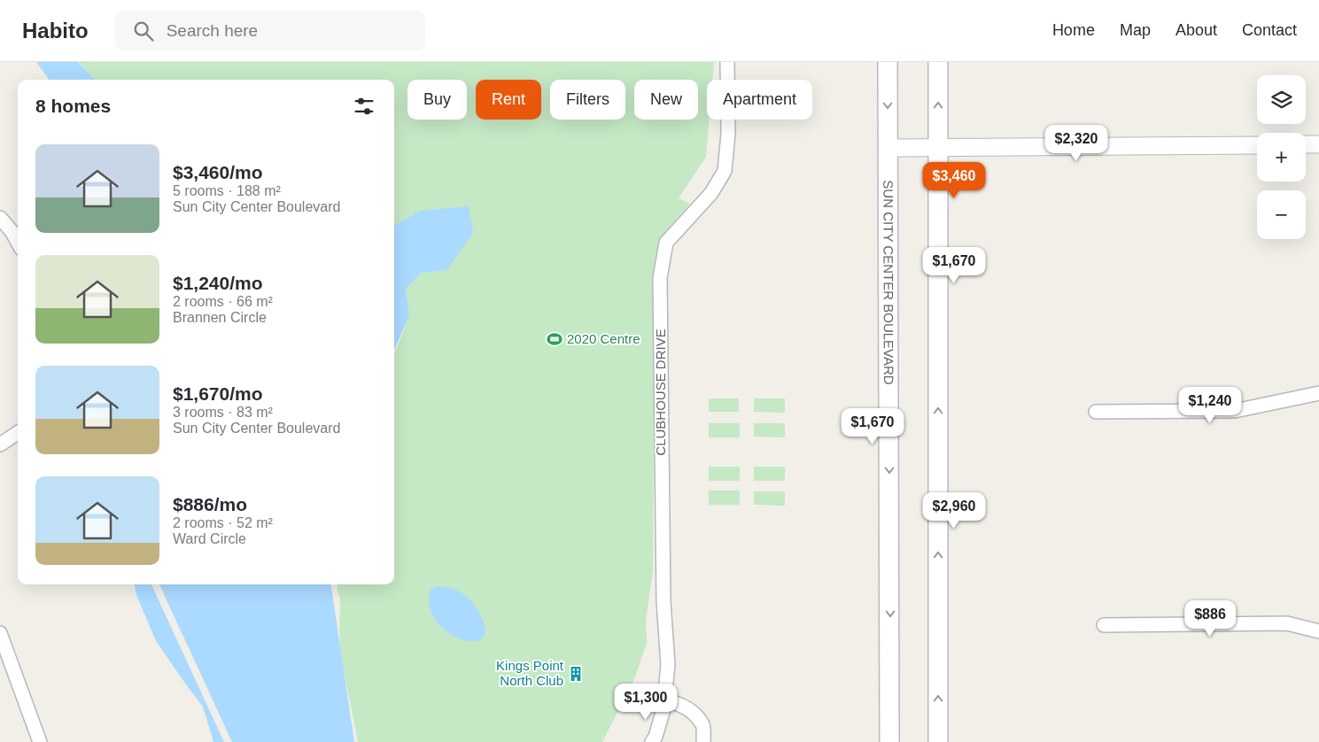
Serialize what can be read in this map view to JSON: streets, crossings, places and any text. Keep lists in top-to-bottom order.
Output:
{
  "streets": {
    "main road": ["SUN CITY CENTER BOULEVARD"],
    "street": ["CLUBHOUSE DRIVE"]
  },
  "places": {
    "sports": ["2020 Centre"],
    "building": ["Kings Point North Club"]
  },
  "page": {
    "header": "Habito",
    "search": "Search here",
    "nav": [
      "Home",
      "Map",
      "About",
      "Contact"
    ],
    "map_buttons": ["+", "−"],
    "chip": [
      "Buy",
      "Rent",
      "Filters",
      "New",
      "Apartment"
    ],
    "heading": "8 homes",
    "price": [
      "$2,320",
      "$3,460",
      "$1,670",
      "$1,240",
      "$1,670",
      "$2,960",
      "$886",
      "$1,300"
    ],
    "list": [
      {
        "name": "$3,460/mo",
        "note": "5 rooms · 188 m² · Sun City Center Boulevard"
      },
      {
        "name": "$1,240/mo",
        "note": "2 rooms · 66 m² · Brannen Circle"
      },
      {
        "name": "$1,670/mo",
        "note": "3 rooms · 83 m² · Sun City Center Boulevard"
      },
      {
        "name": "$886/mo",
        "note": "2 rooms · 52 m² · Ward Circle"
      }
    ]
  }
}
